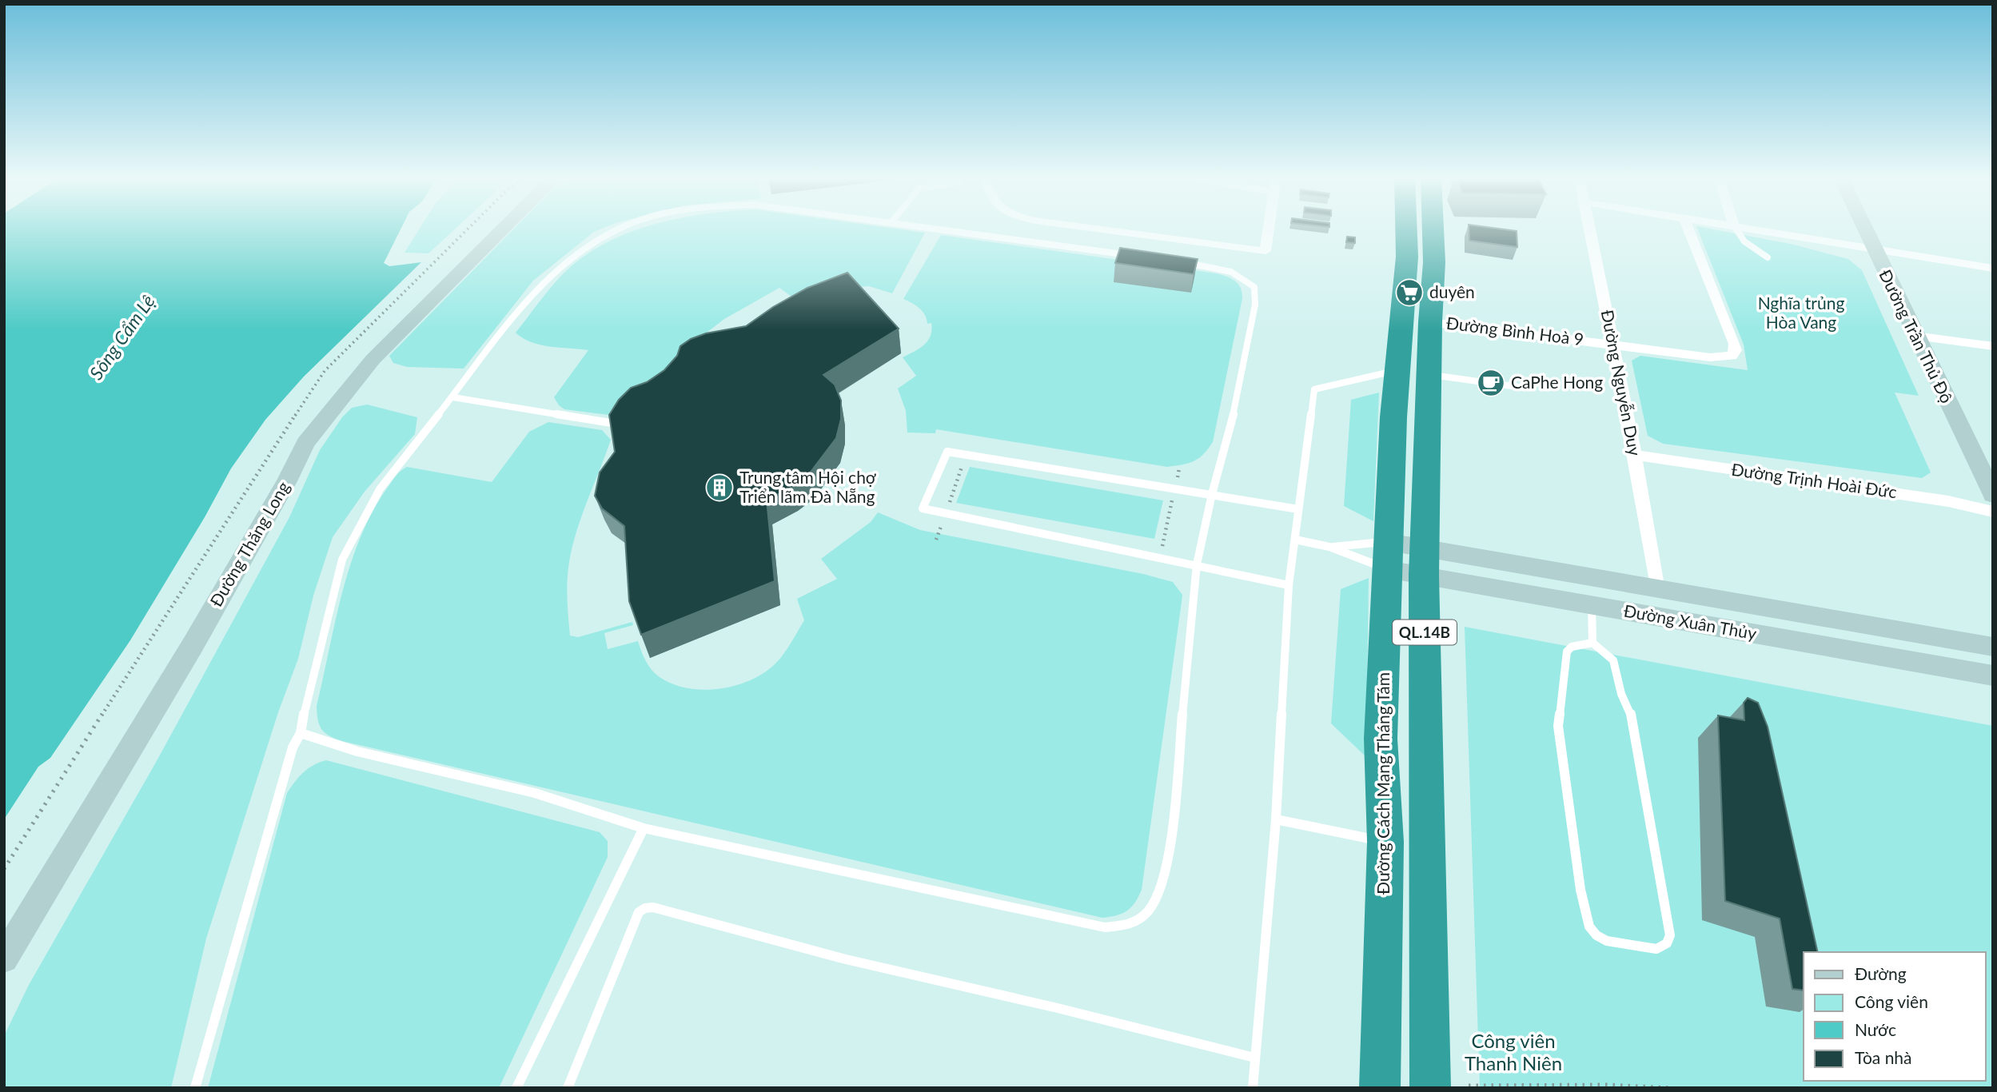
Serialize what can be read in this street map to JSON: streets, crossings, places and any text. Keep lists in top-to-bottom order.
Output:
{
  "streets": {
    "highway": ["QL.14B", "Đường Cách Mạng Tháng Tám"],
    "street": [
      "Đường Bình Hoà 9",
      "Đường Trần Thủ Độ",
      "Đường Nguyễn Duy",
      "Đường Trịnh Hoài Đức",
      "Đường Thăng Long",
      "Đường Xuân Thủy"
    ]
  },
  "crossings": [
    ["Đường Bình Hoà 9", "Đường Nguyễn Duy"],
    ["Đường Bình Hoà 9", "QL.14B"],
    ["Đường Nguyễn Duy", "Đường Trịnh Hoài Đức"],
    ["Đường Nguyễn Duy", "Đường Xuân Thủy"],
    ["Đường Xuân Thủy", "QL.14B"],
    ["Đường Xuân Thủy", "Đường Cách Mạng Tháng Tám"]
  ],
  "water": ["Sông Cẩm Lệ"],
  "parks": ["Nghĩa trủng Hòa Vang", "Công viên Thanh Niên"],
  "places": {
    "supermarket": ["duyên"],
    "cafe": ["CaPhe Hong"],
    "building": ["Trung tâm Hội chợ Triển lãm Đà Nẵng"]
  },
  "legend": [
    "Đường",
    "Công viên",
    "Nước",
    "Tòa nhà"
  ]
}
